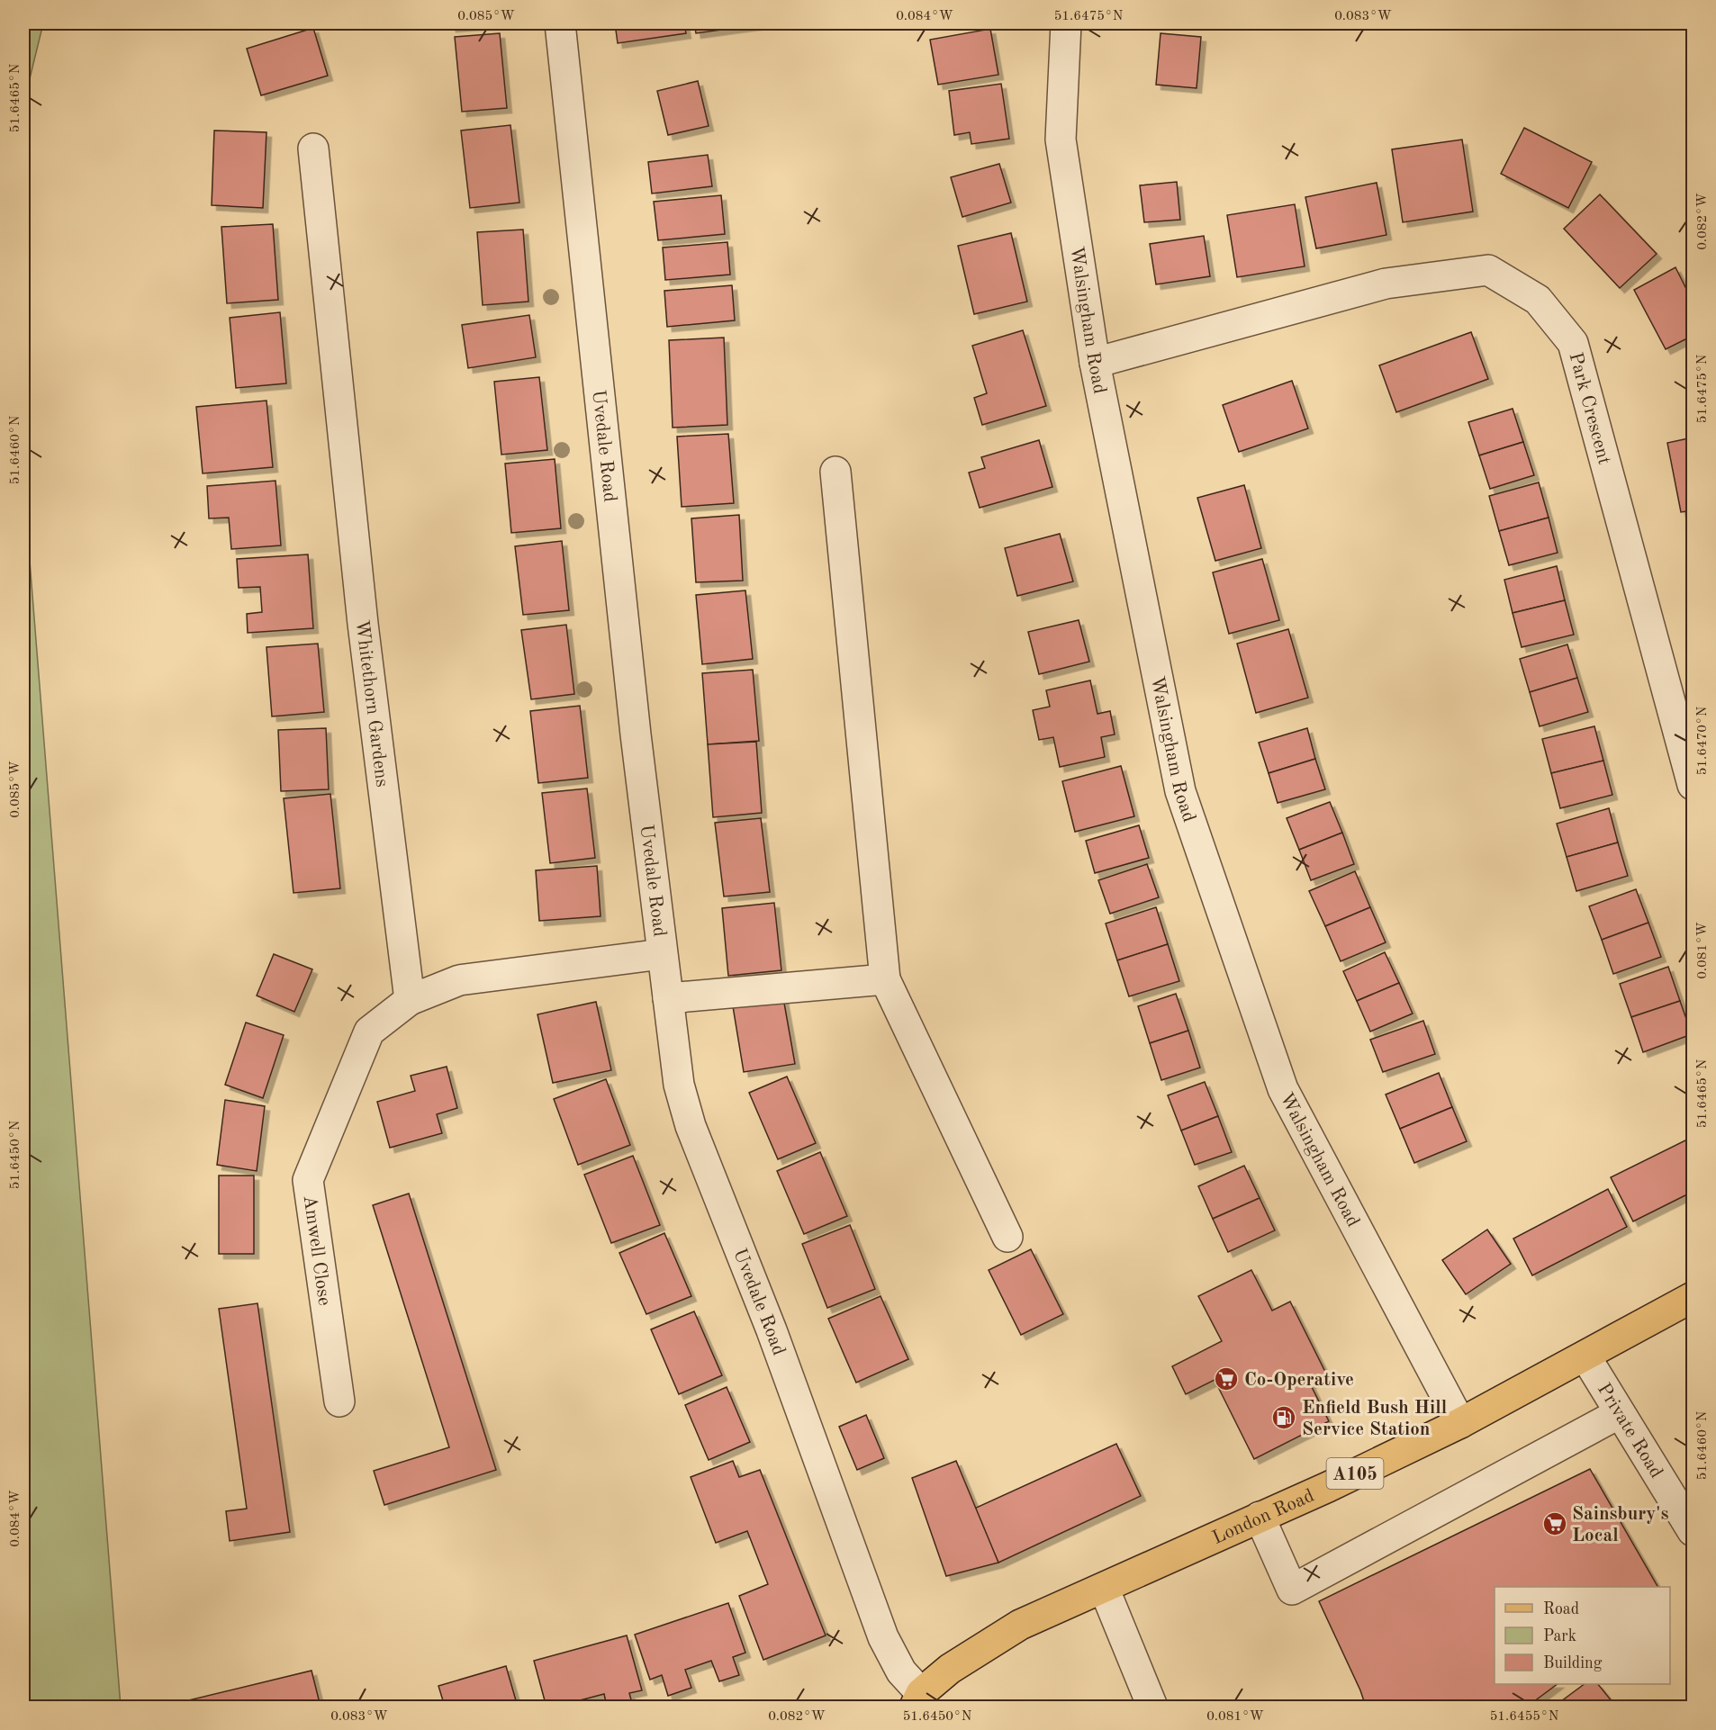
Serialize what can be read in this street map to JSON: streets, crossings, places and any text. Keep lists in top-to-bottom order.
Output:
{
  "streets": {
    "main road": ["A105", "London Road"],
    "street": [
      "Walsingham Road",
      "Park Crescent",
      "Uvedale Road",
      "Whitethorn Gardens",
      "Amwell Close",
      "Private Road"
    ]
  },
  "crossings": [
    ["Walsingham Road", "Park Crescent"],
    ["Walsingham Road", "London Road"],
    ["Uvedale Road", "London Road"],
    ["Whitethorn Gardens", "Amwell Close"],
    ["Private Road", "London Road"]
  ],
  "places": {
    "supermarket": ["Co-Operative", "Sainsbury's Local"],
    "fuel station": ["Enfield Bush Hill Service Station"]
  },
  "legend": ["Road", "Park", "Building"],
  "coordinates": [
    "0.085°W",
    "0.084°W",
    "51.6475°N",
    "0.083°W",
    "51.6465°N",
    "0.082°W",
    "51.6460°N",
    "51.6470°N",
    "0.081°W",
    "51.6450°N",
    "51.6455°N"
  ]
}
